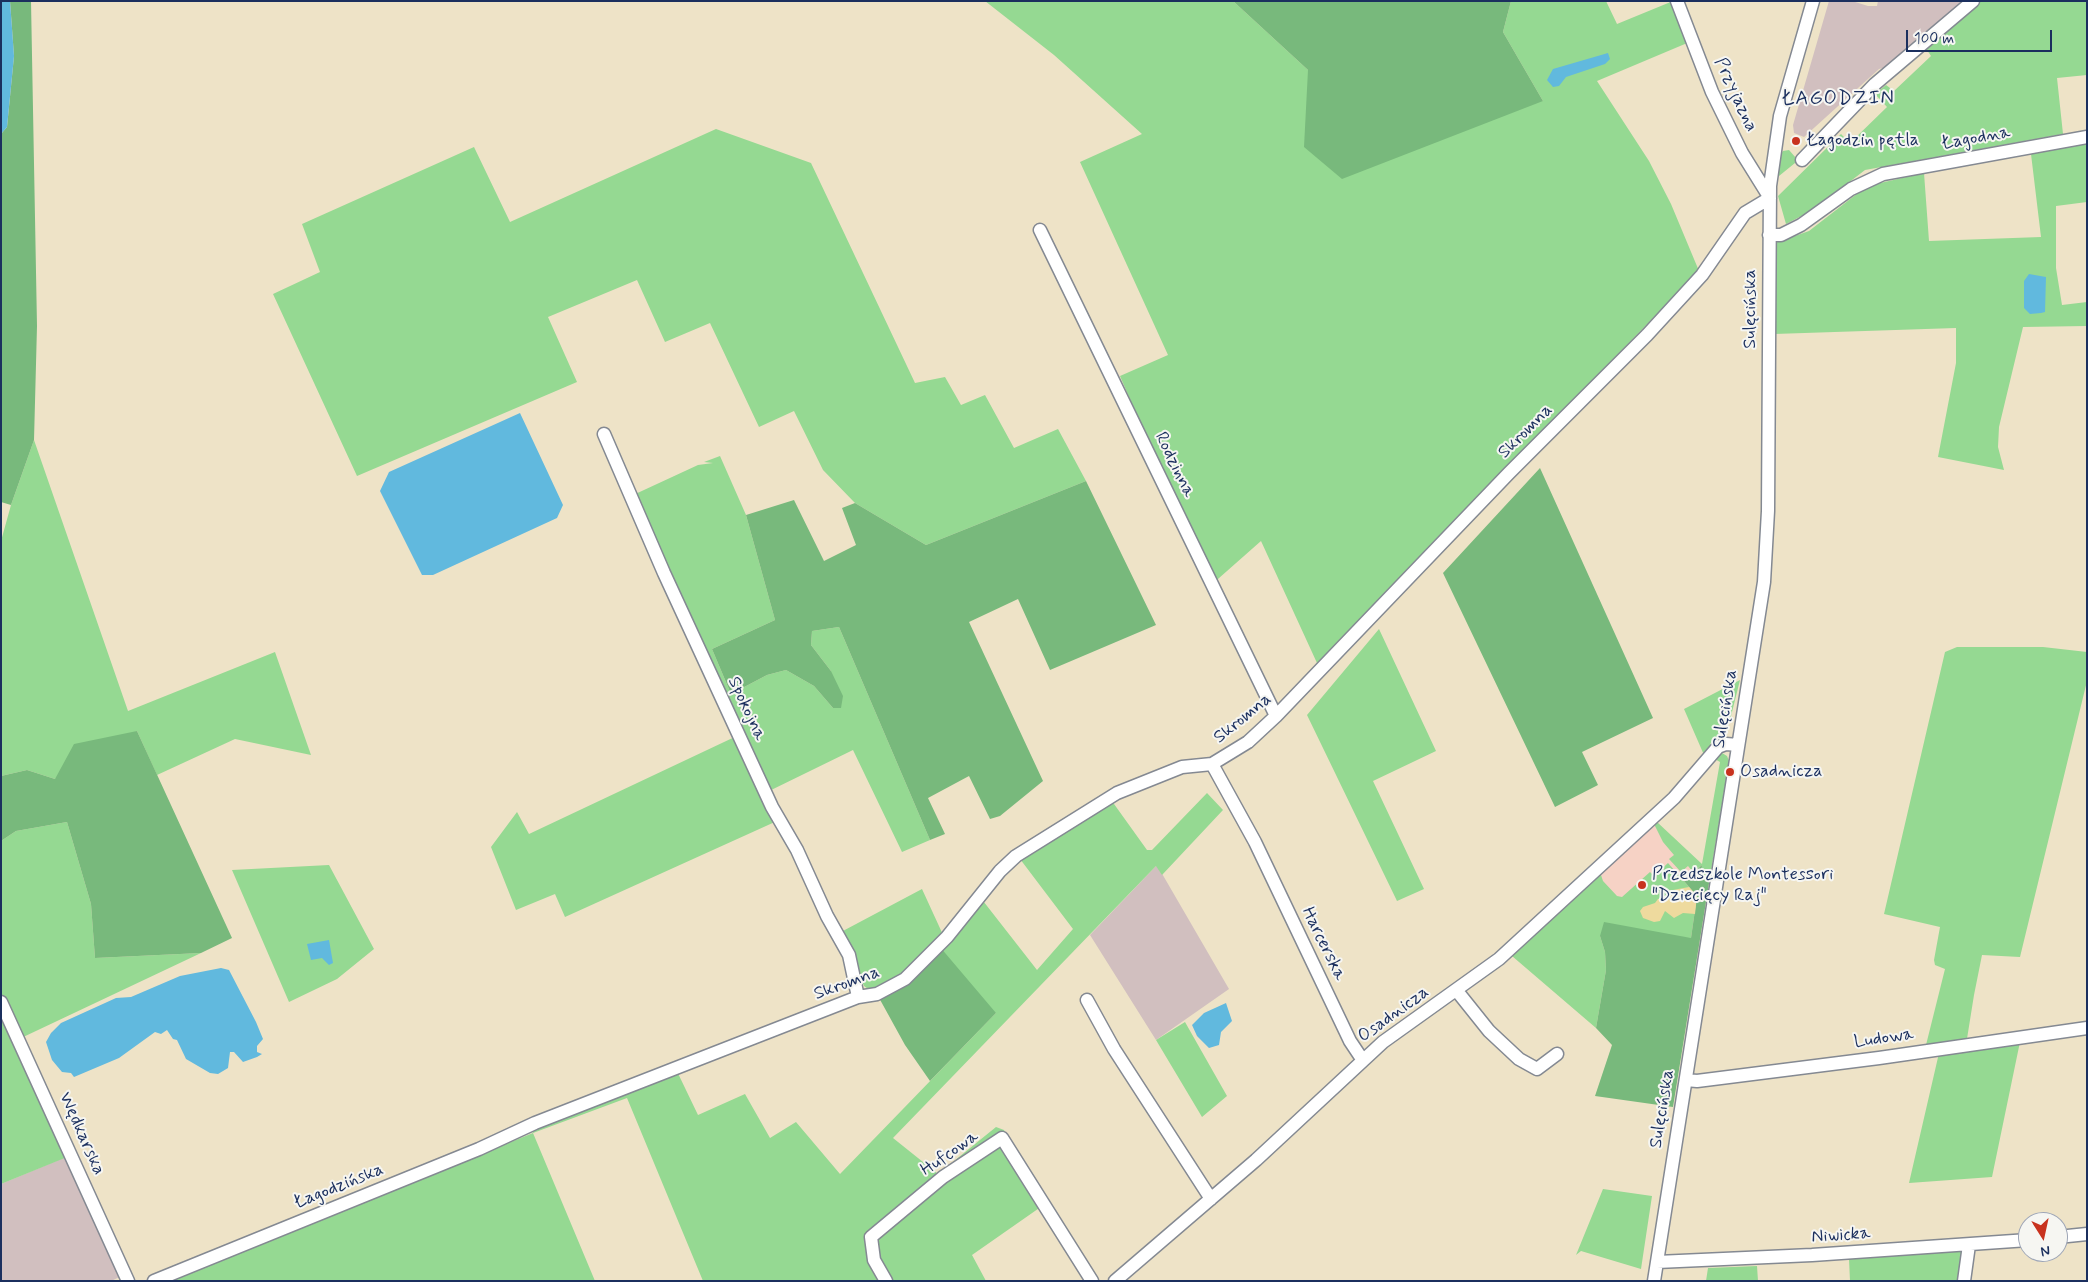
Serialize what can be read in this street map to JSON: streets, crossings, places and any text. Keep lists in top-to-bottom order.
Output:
{
  "streets": {
    "street": [
      "Przyjazna",
      "Łagodna",
      "Sulęcińska",
      "Skromna",
      "Rodzinna",
      "Spokojna",
      "Harcerska",
      "Osadnicza",
      "Ludowa",
      "Wędkarska",
      "Hufcowa",
      "Łagodzińska",
      "Niwicka"
    ]
  },
  "crossings": [
    ["Przyjazna", "Sulęcińska"],
    ["Przyjazna", "Skromna"],
    ["Łagodna", "Sulęcińska"],
    ["Sulęcińska", "Skromna"],
    ["Sulęcińska", "Osadnicza"],
    ["Sulęcińska", "Ludowa"],
    ["Sulęcińska", "Niwicka"],
    ["Skromna", "Rodzinna"],
    ["Skromna", "Spokojna"],
    ["Skromna", "Harcerska"],
    ["Skromna", "Łagodzińska"],
    ["Harcerska", "Osadnicza"]
  ],
  "districts": ["ŁAGODZIN"],
  "places": ["Łagodzin pętla", "Osadnicza", "Przedszkole Montessori \"Dziecięcy Raj\""],
  "scale_bar": "100 m",
  "north": "bottom"
}
